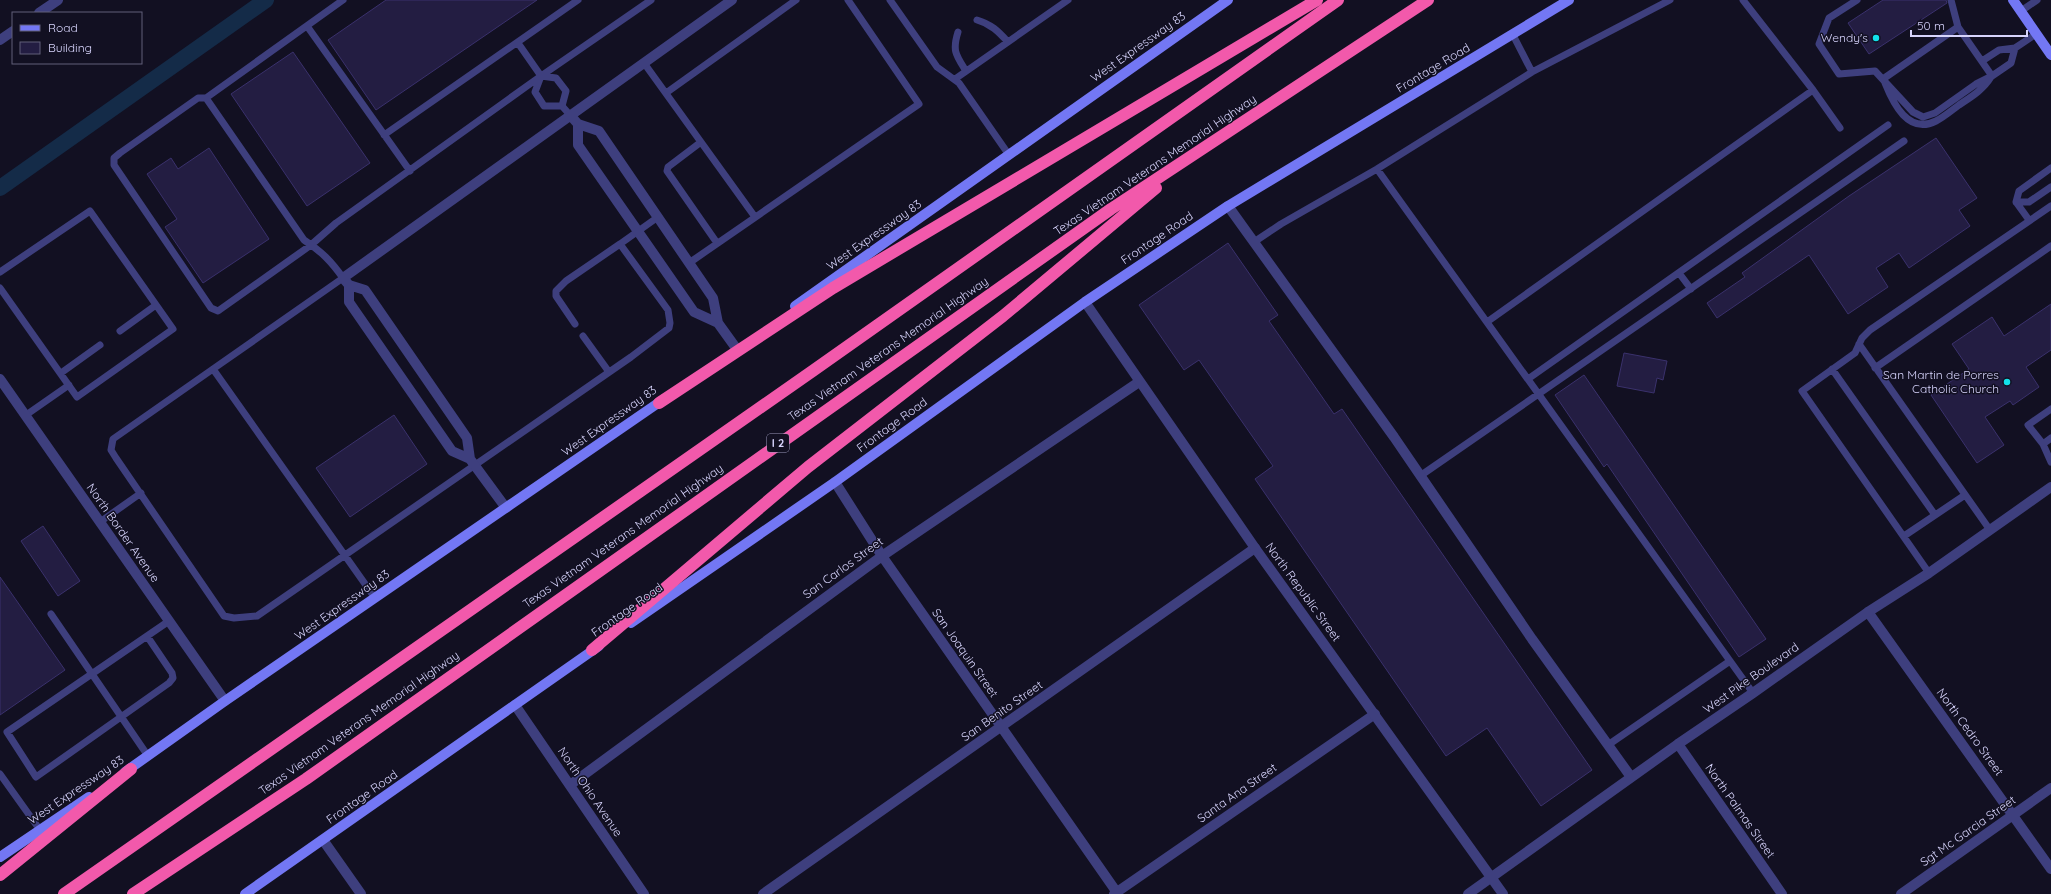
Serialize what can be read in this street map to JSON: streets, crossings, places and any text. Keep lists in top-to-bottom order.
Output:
{
  "streets": {
    "highway": ["Texas Vietnam Veterans Memorial Highway", "I 2"],
    "main road": ["West Expressway 83", "Frontage Road"],
    "street": [
      "North Border Avenue",
      "San Carlos Street",
      "North Republic Street",
      "San Joaquin Street",
      "West Pike Boulevard",
      "San Benito Street",
      "North Cedro Street",
      "North Ohio Avenue",
      "Santa Ana Street",
      "North Palmas Street",
      "Sgt Mc Garcia Street"
    ]
  },
  "crossings": [
    ["West Expressway 83", "North Border Avenue"],
    ["Frontage Road", "North Republic Street"],
    ["Frontage Road", "San Joaquin Street"],
    ["Frontage Road", "North Ohio Avenue"],
    ["San Carlos Street", "North Republic Street"],
    ["San Carlos Street", "San Joaquin Street"],
    ["San Carlos Street", "North Ohio Avenue"],
    ["North Republic Street", "West Pike Boulevard"],
    ["North Republic Street", "San Benito Street"],
    ["North Republic Street", "Santa Ana Street"],
    ["San Joaquin Street", "San Benito Street"],
    ["San Joaquin Street", "Santa Ana Street"],
    ["West Pike Boulevard", "North Cedro Street"],
    ["West Pike Boulevard", "North Palmas Street"],
    ["North Cedro Street", "Sgt Mc Garcia Street"]
  ],
  "places": ["Wendy's", "San Martin de Porres Catholic Church"],
  "legend": ["Road", "Building"],
  "scale_bar": "50 m"
}
